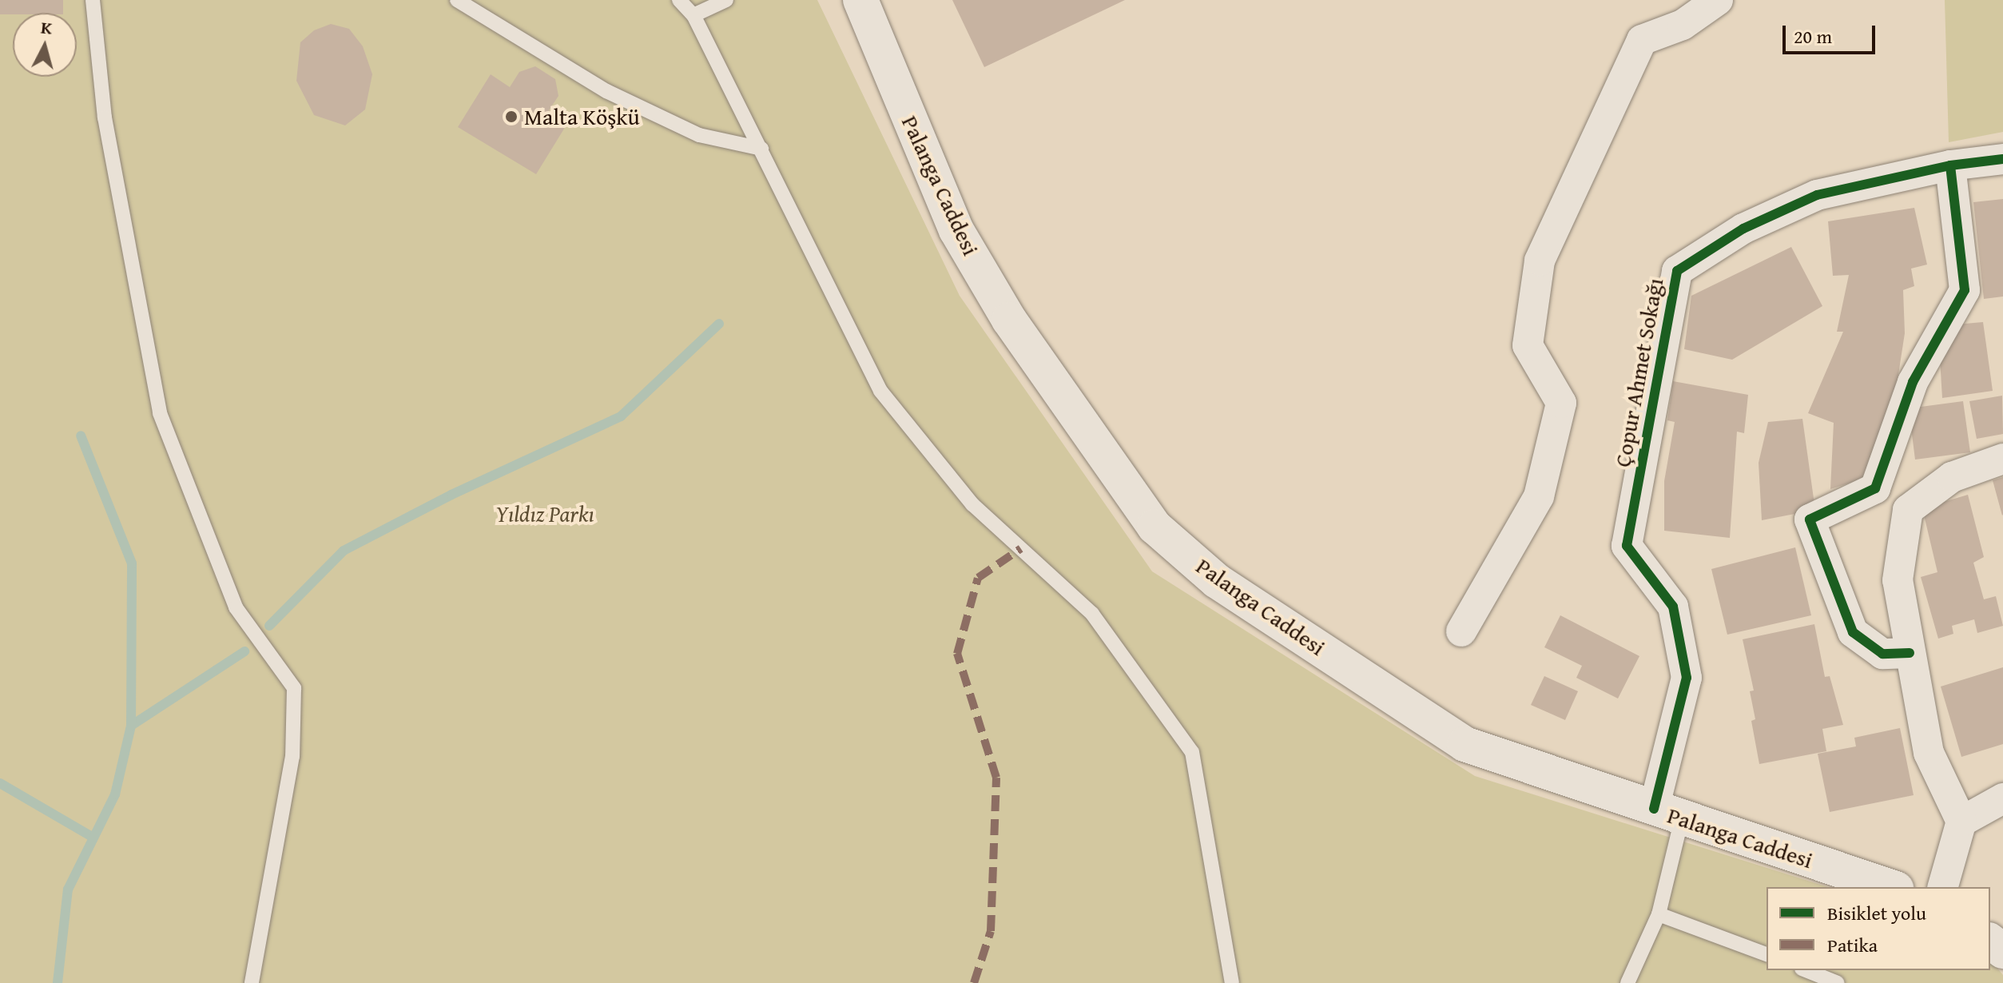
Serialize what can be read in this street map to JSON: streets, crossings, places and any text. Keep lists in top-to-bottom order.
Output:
{
  "streets": {
    "main road": ["Palanga Caddesi"],
    "street": ["Çopur Ahmet Sokağı"]
  },
  "crossings": [
    ["Palanga Caddesi", "Çopur Ahmet Sokağı"]
  ],
  "parks": ["Yıldız Parkı"],
  "places": ["Malta Köşkü"],
  "legend": ["Bisiklet yolu", "Patika"],
  "scale_bar": "20 m",
  "north": "top"
}
